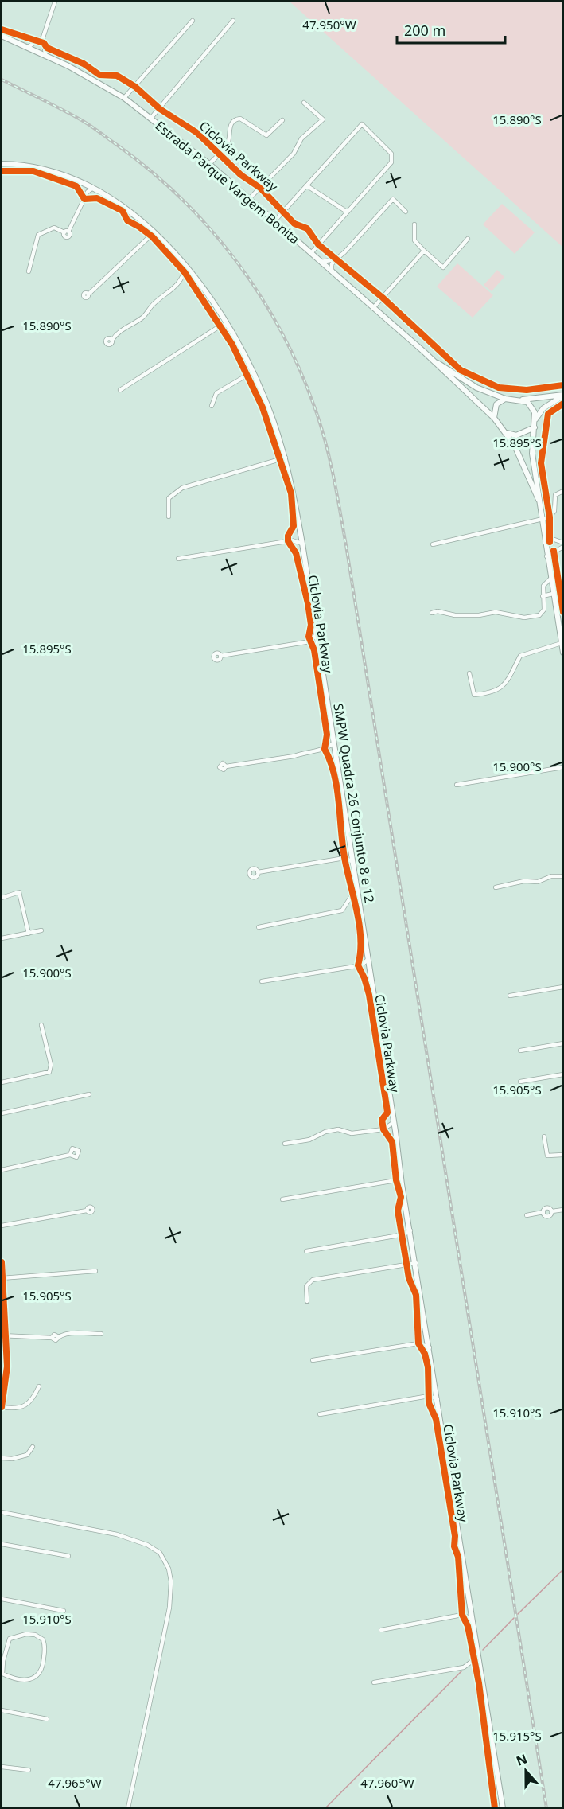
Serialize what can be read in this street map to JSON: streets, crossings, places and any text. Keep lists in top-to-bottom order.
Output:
{
  "streets": {
    "street": ["Estrada Parque Vargem Bonita", "SMPW Quadra 26 Conjunto 8 e 12"],
    "cycle path": ["Ciclovia Parkway"]
  },
  "scale_bar": "200 m",
  "north": "top",
  "coordinates": [
    "47.950°W",
    "15.890°S",
    "15.895°S",
    "15.900°S",
    "15.905°S",
    "15.910°S",
    "15.915°S",
    "47.965°W",
    "47.960°W"
  ]
}
